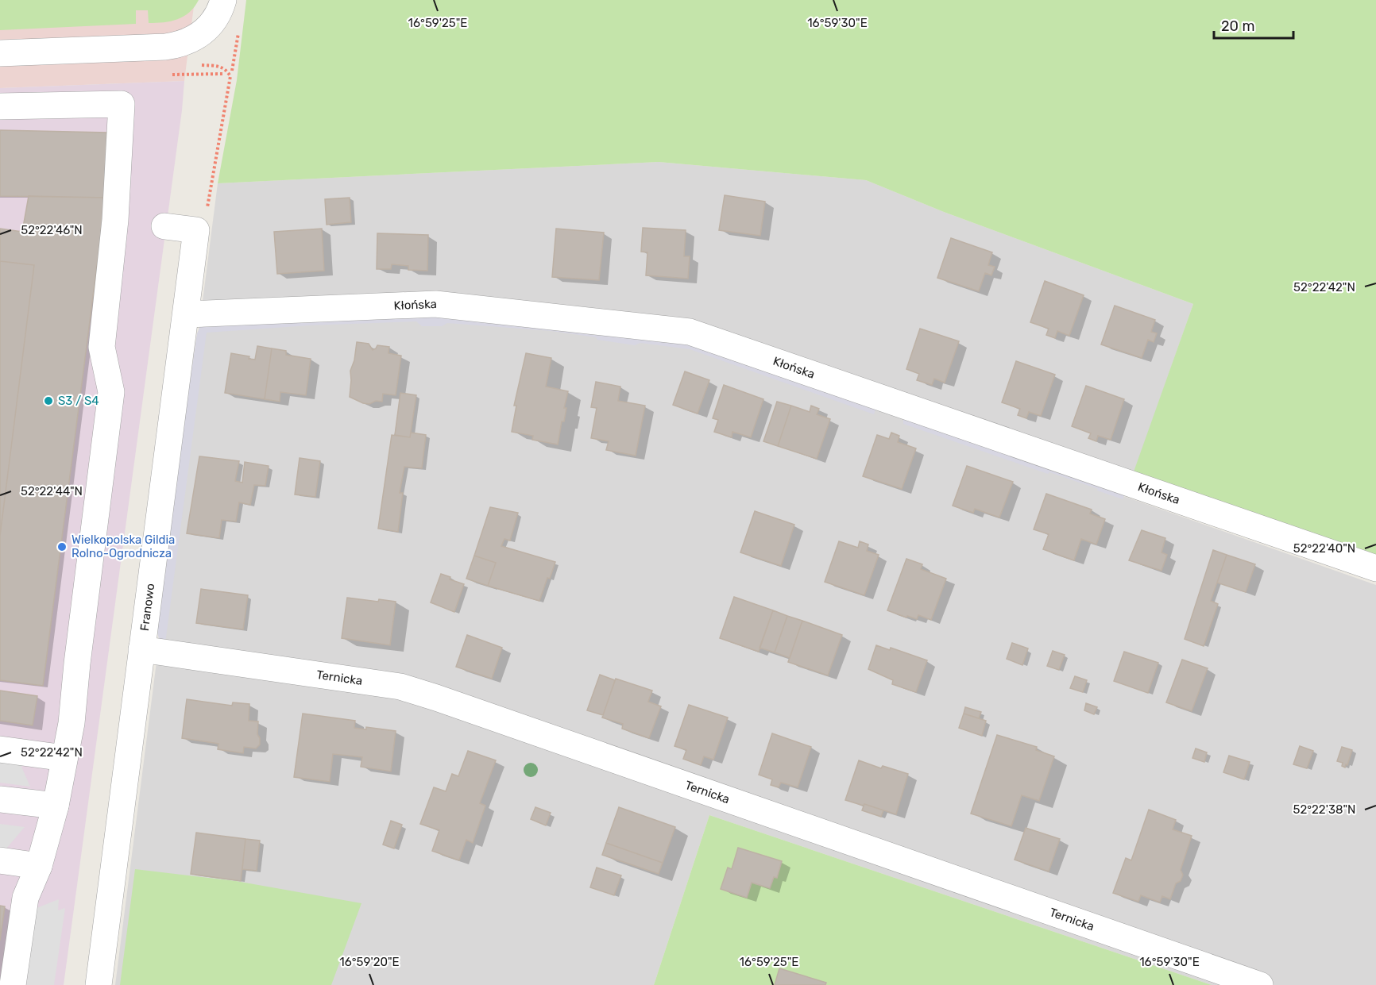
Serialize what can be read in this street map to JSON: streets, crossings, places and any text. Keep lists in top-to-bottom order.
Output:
{
  "streets": {
    "street": ["Kłońska", "Franowo", "Ternicka"]
  },
  "crossings": [
    ["Kłońska", "Franowo"],
    ["Franowo", "Ternicka"]
  ],
  "places": ["S3 / S4", "Wielkopolska Gildia Rolno-Ogrodnicza"],
  "scale_bar": "20 m",
  "coordinates": [
    "16°59'25\"E",
    "16°59'30\"E",
    "52°22'46\"N",
    "52°22'42\"N",
    "52°22'44\"N",
    "52°22'40\"N",
    "52°22'38\"N",
    "16°59'20\"E"
  ]
}
